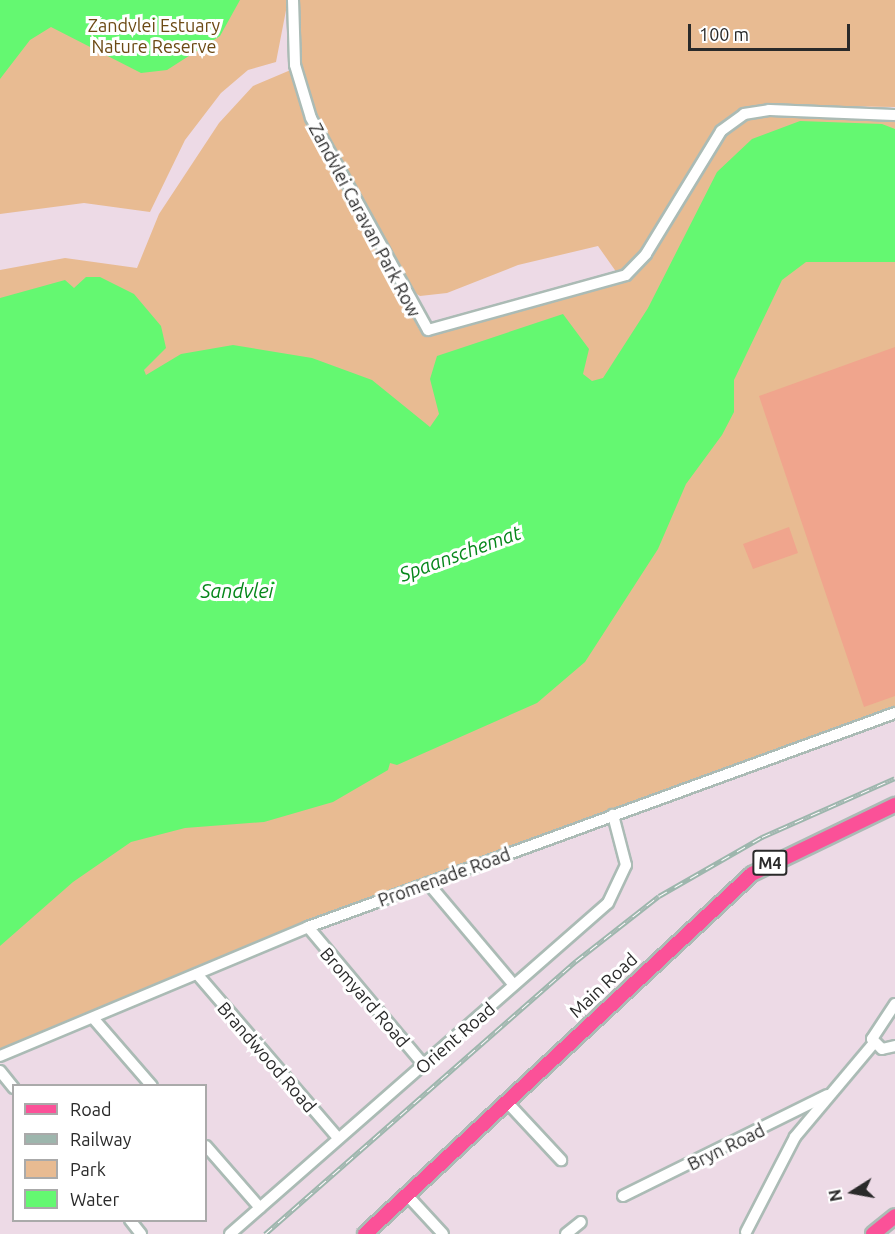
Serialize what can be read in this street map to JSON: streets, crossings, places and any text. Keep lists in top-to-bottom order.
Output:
{
  "streets": {
    "main road": ["M4", "Main Road"],
    "street": [
      "Zandvlei Caravan Park Row",
      "Promenade Road",
      "Bromyard Road",
      "Orient Road",
      "Brandwood Road",
      "Bryn Road"
    ]
  },
  "crossings": [
    ["Promenade Road", "Bromyard Road"],
    ["Promenade Road", "Orient Road"],
    ["Promenade Road", "Brandwood Road"],
    ["Bromyard Road", "Orient Road"],
    ["Orient Road", "Brandwood Road"]
  ],
  "water": ["Spaanschemat", "Sandvlei"],
  "parks": ["Zandvlei Estuary Nature Reserve"],
  "legend": [
    "Road",
    "Railway",
    "Park",
    "Water"
  ],
  "scale_bar": "100 m",
  "north": "left"
}
